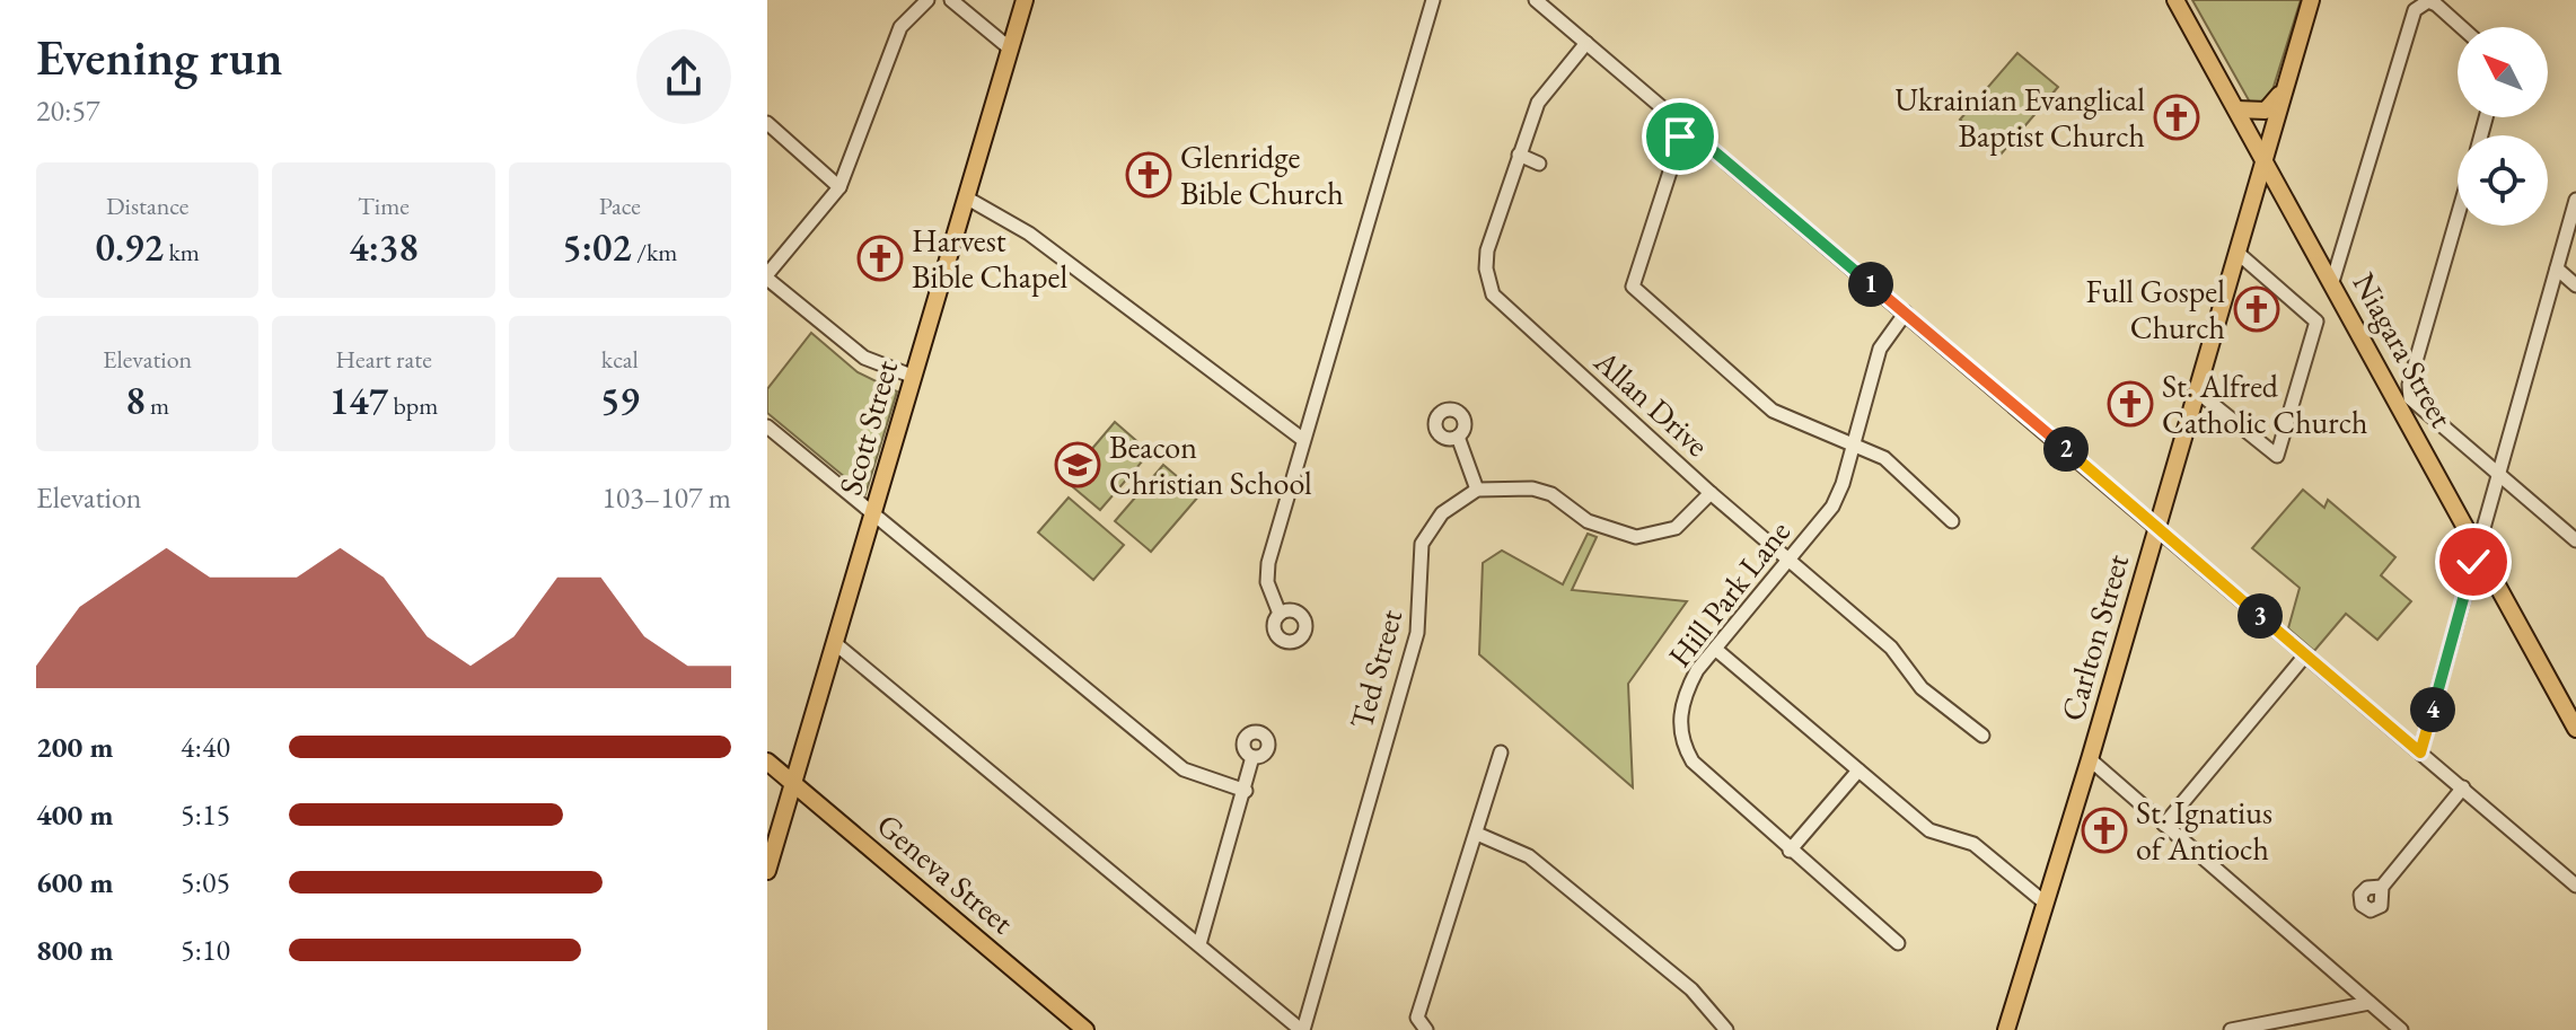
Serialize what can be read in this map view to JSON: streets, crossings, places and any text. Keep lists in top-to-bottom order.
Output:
{
  "streets": {
    "main road": [
      "Niagara Street",
      "Scott Street",
      "Carlton Street",
      "Geneva Street"
    ],
    "street": ["Allan Drive", "Hill Park Lane", "Ted Street"]
  },
  "crossings": [
    ["Niagara Street", "Carlton Street"],
    ["Allan Drive", "Hill Park Lane"],
    ["Scott Street", "Geneva Street"]
  ],
  "places": {
    "church": [
      "Ukrainian Evanglical Baptist Church",
      "Glenridge Bible Church",
      "Harvest Bible Chapel",
      "Full Gospel Church",
      "St. Alfred Catholic Church",
      "St. Ignatius of Antioch"
    ],
    "school or university": ["Beacon Christian School"]
  },
  "north": "top left",
  "page": {
    "heading": ["Evening run", "20:57"],
    "stats": [
      ["Distance", "0.92 km"],
      ["Time", "4:38"],
      ["Pace", "5:02 /km"],
      ["Elevation", "8 m"],
      ["Heart rate", "147 bpm"],
      ["kcal", "59"]
    ],
    "pins": [
      "1",
      "2",
      "3",
      "4"
    ],
    "chart": ["Elevation", "103–107 m"],
    "list": [
      {
        "name": "200 m",
        "note": "4:40"
      },
      {
        "name": "400 m",
        "note": "5:15"
      },
      {
        "name": "600 m",
        "note": "5:05"
      },
      {
        "name": "800 m",
        "note": "5:10"
      }
    ]
  }
}
